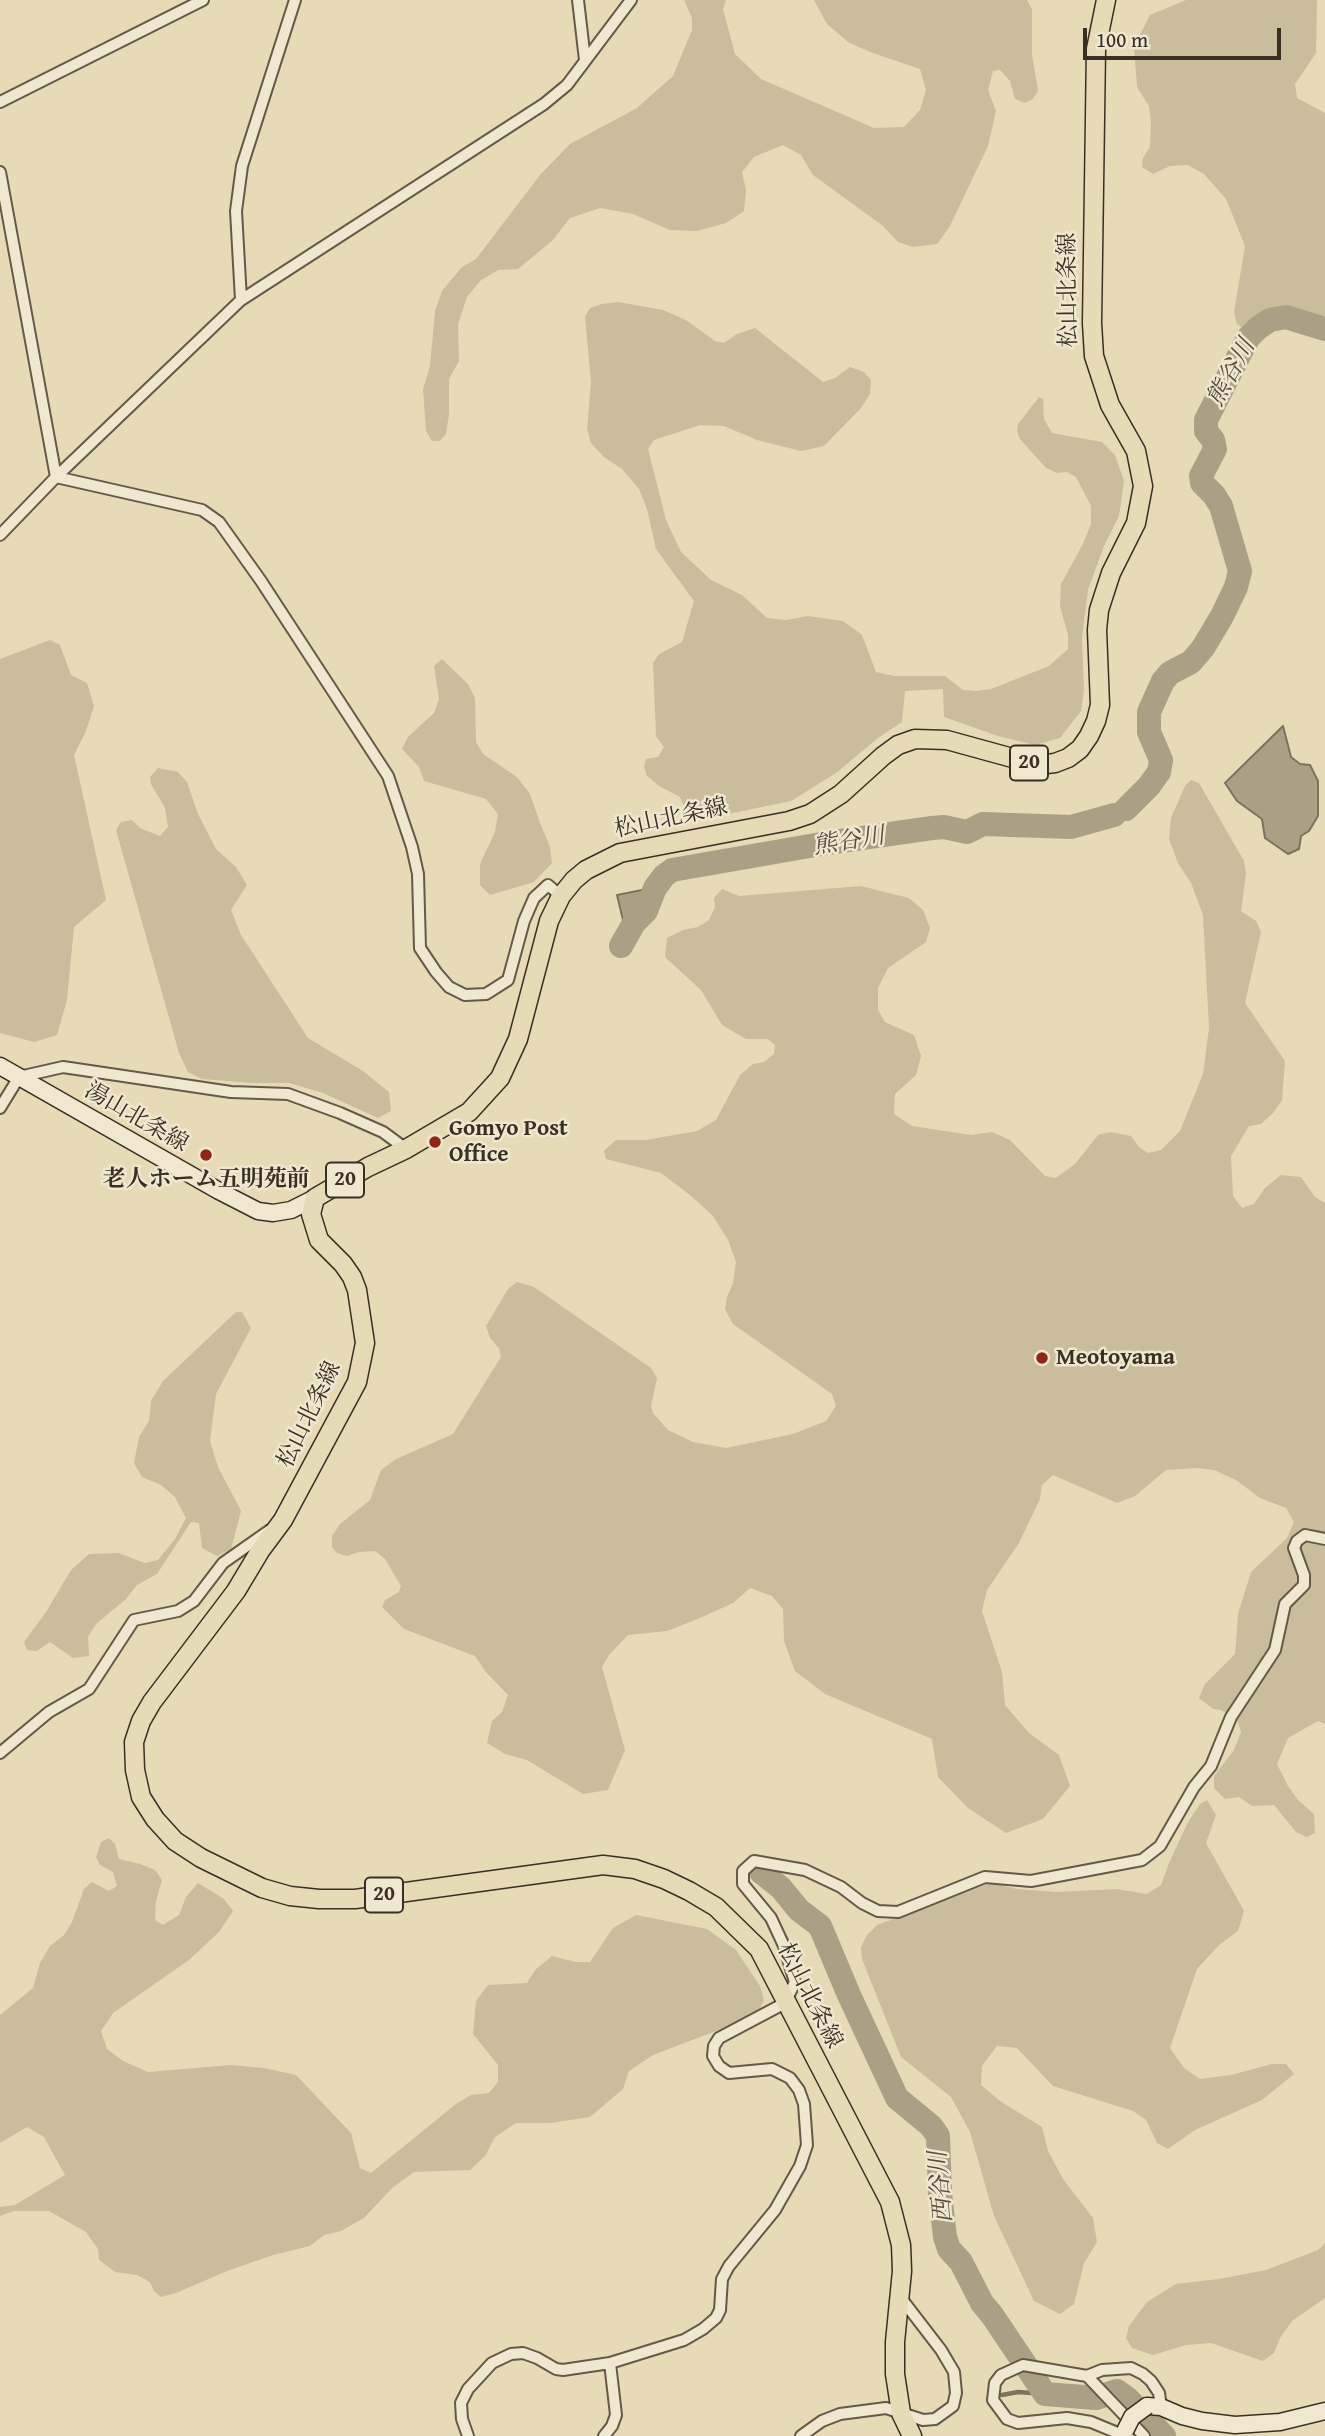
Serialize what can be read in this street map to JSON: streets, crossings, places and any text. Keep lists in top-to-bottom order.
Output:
{
  "streets": {
    "main road": ["松山北条線", "20", "湯山北条線"]
  },
  "crossings": [
    ["松山北条線", "20"],
    ["松山北条線", "湯山北条線"],
    ["20", "湯山北条線"]
  ],
  "water": ["熊谷川", "西谷川"],
  "places": ["Gomyo Post Office", "老人ホーム五明苑前", "Meotoyama"],
  "scale_bar": "100 m"
}
